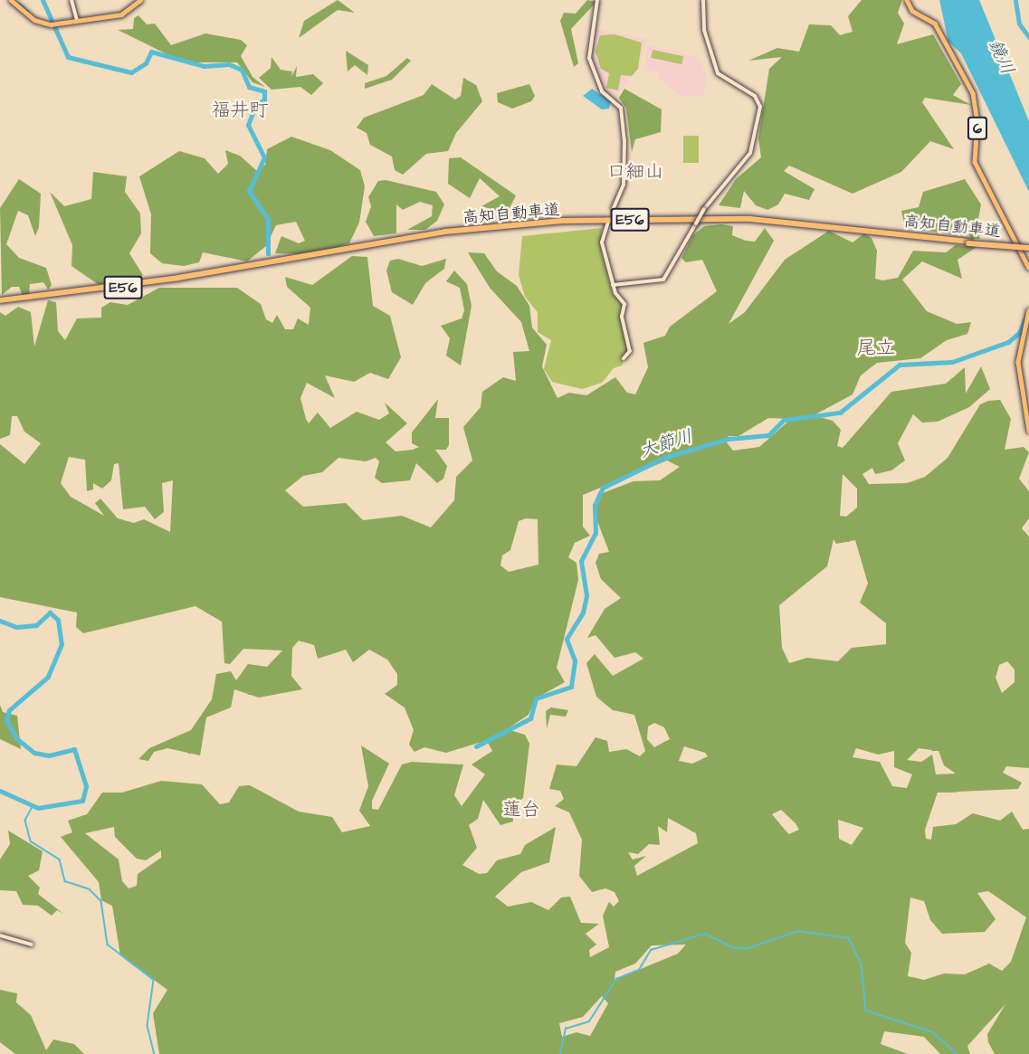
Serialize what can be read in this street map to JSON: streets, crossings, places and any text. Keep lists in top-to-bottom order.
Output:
{
  "streets": {
    "highway": ["高知自動車道", "E56"],
    "main road": ["6"]
  },
  "districts": [
    "福井町",
    "口細山",
    "尾立",
    "蓮台"
  ],
  "water": ["鏡川", "大節川"]
}
